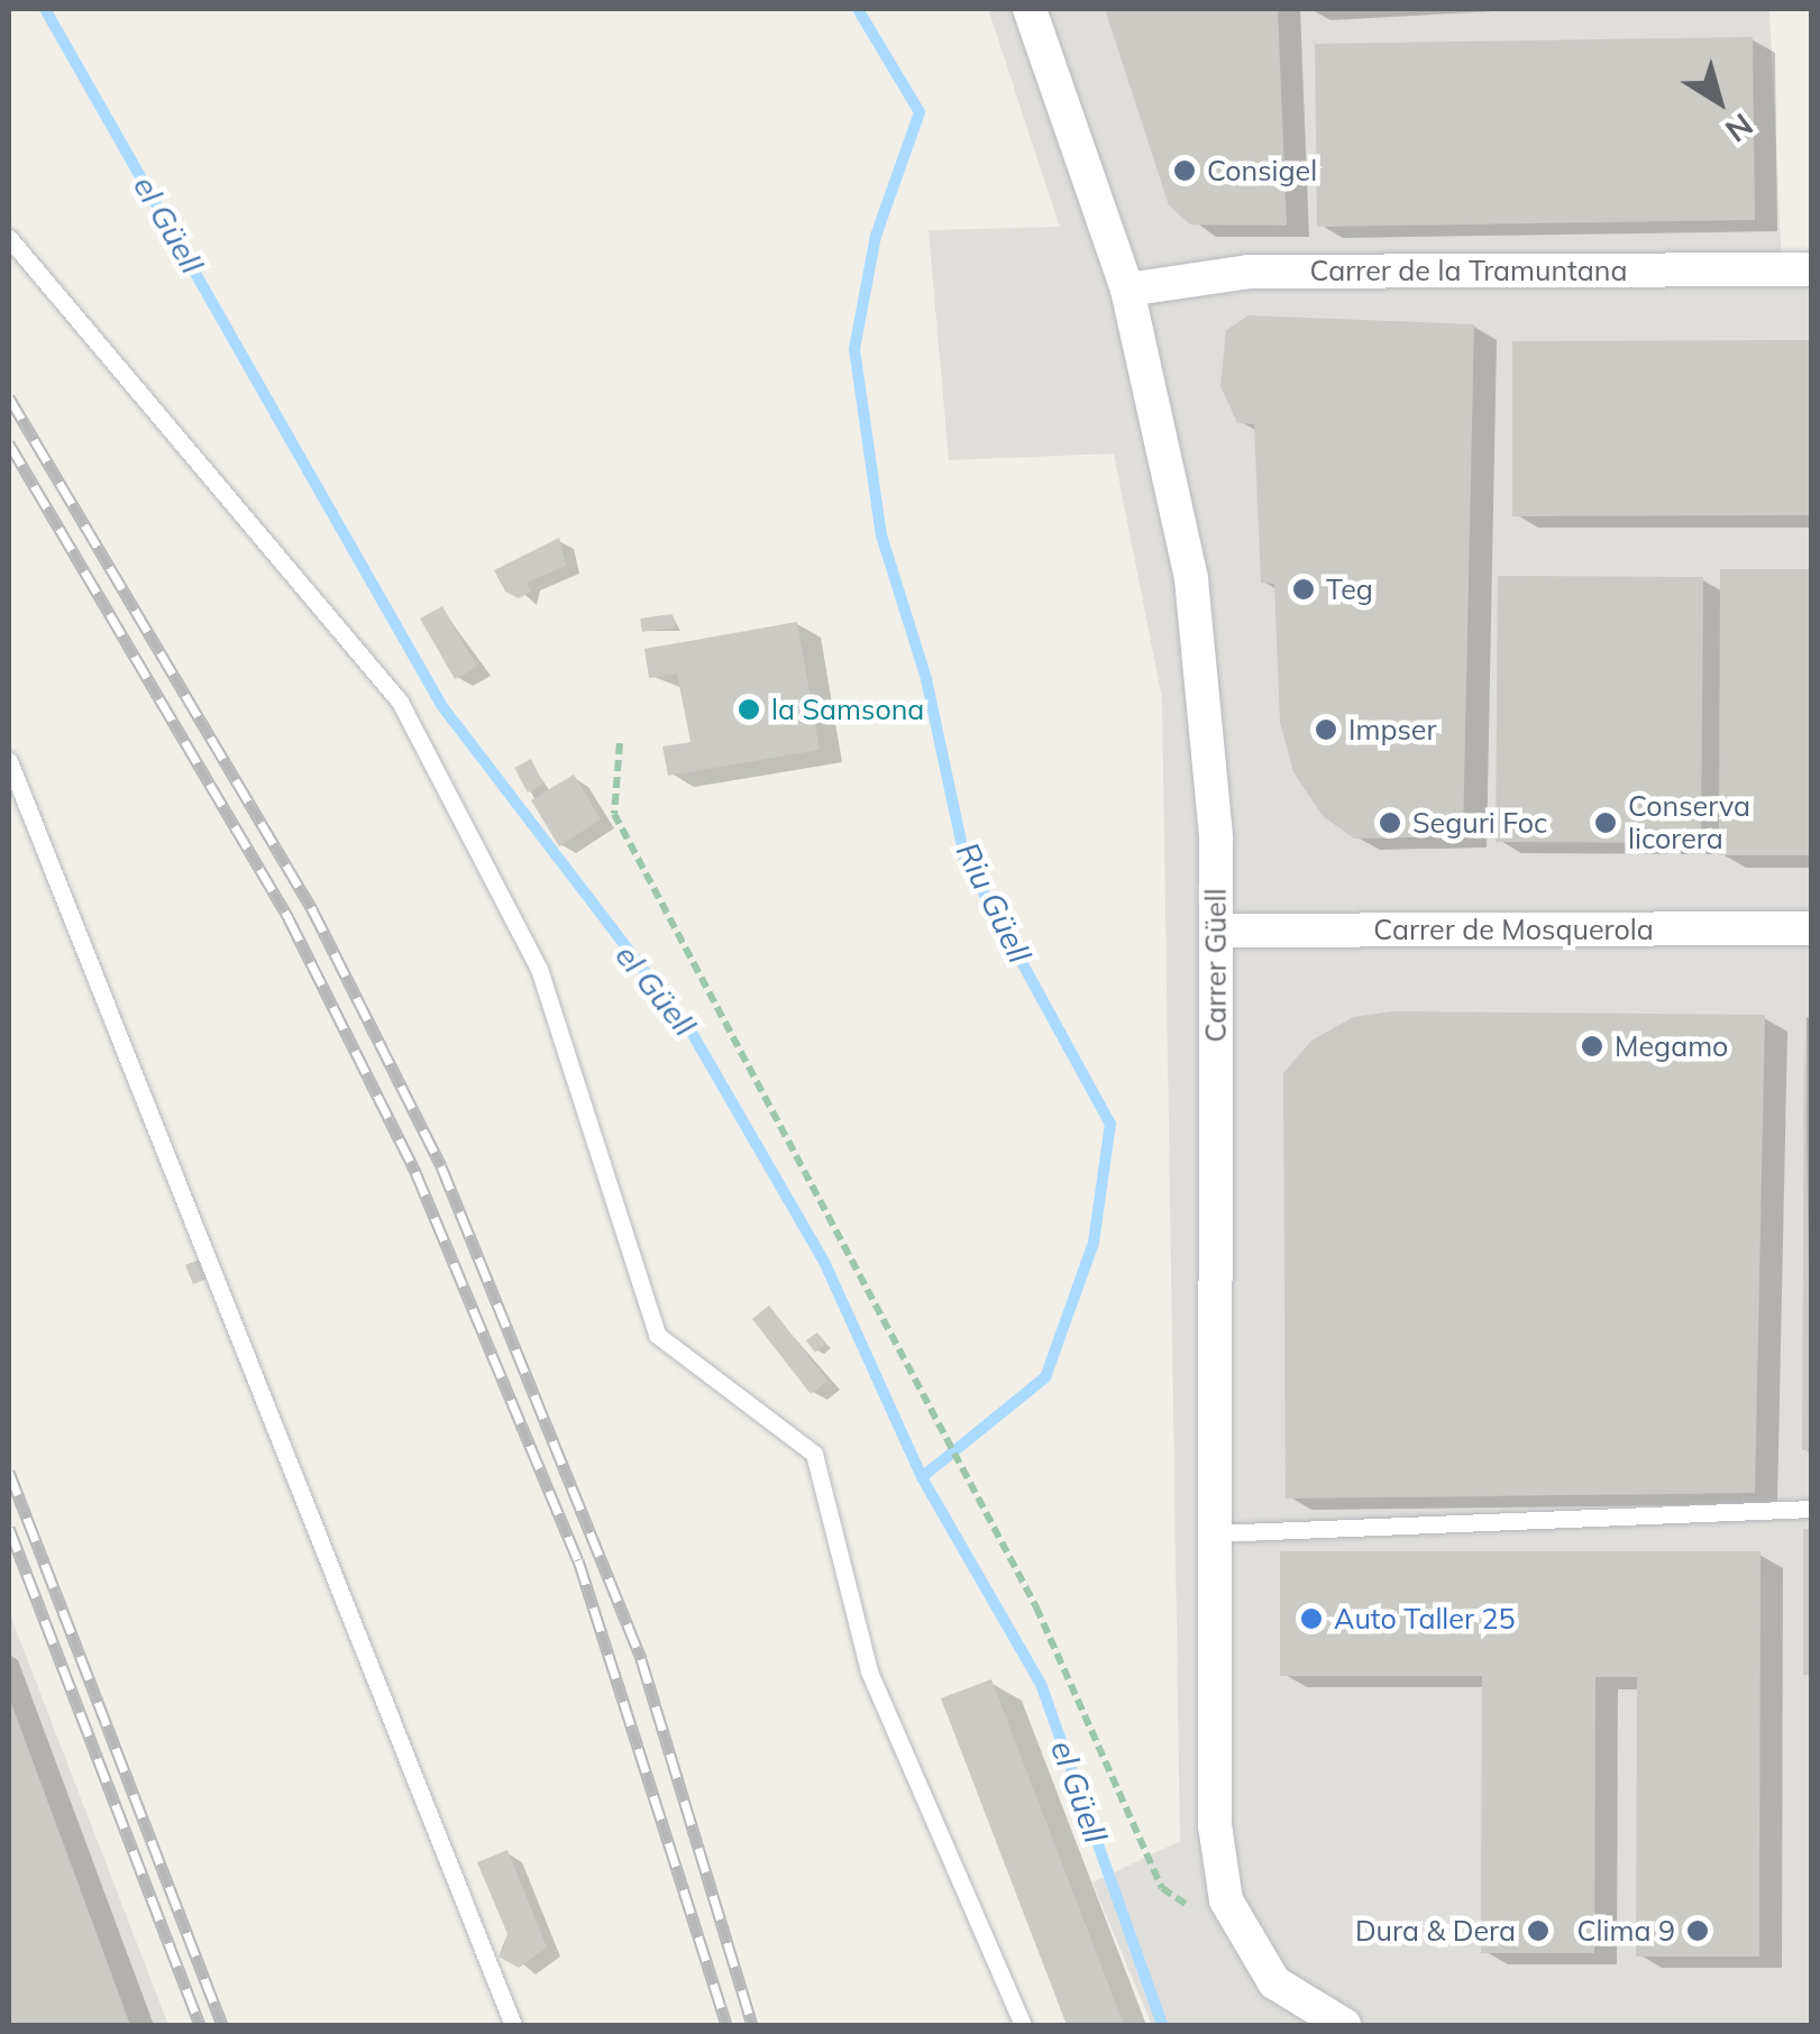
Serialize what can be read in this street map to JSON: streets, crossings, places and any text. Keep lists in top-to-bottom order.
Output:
{
  "streets": {
    "street": ["Carrer de la Tramuntana", "Carrer de Mosquerola", "Carrer Güell"]
  },
  "crossings": [
    ["Carrer de la Tramuntana", "Carrer Güell"],
    ["Carrer de Mosquerola", "Carrer Güell"]
  ],
  "water": ["el Güell", "Riu Güell"],
  "places": [
    "Consigel",
    "Teg",
    "la Samsona",
    "Impser",
    "Seguri Foc",
    "Conserva licorera",
    "Megamo",
    "Auto Taller 25",
    "Dura & Dera",
    "Clima 9"
  ],
  "north": "bottom right"
}
